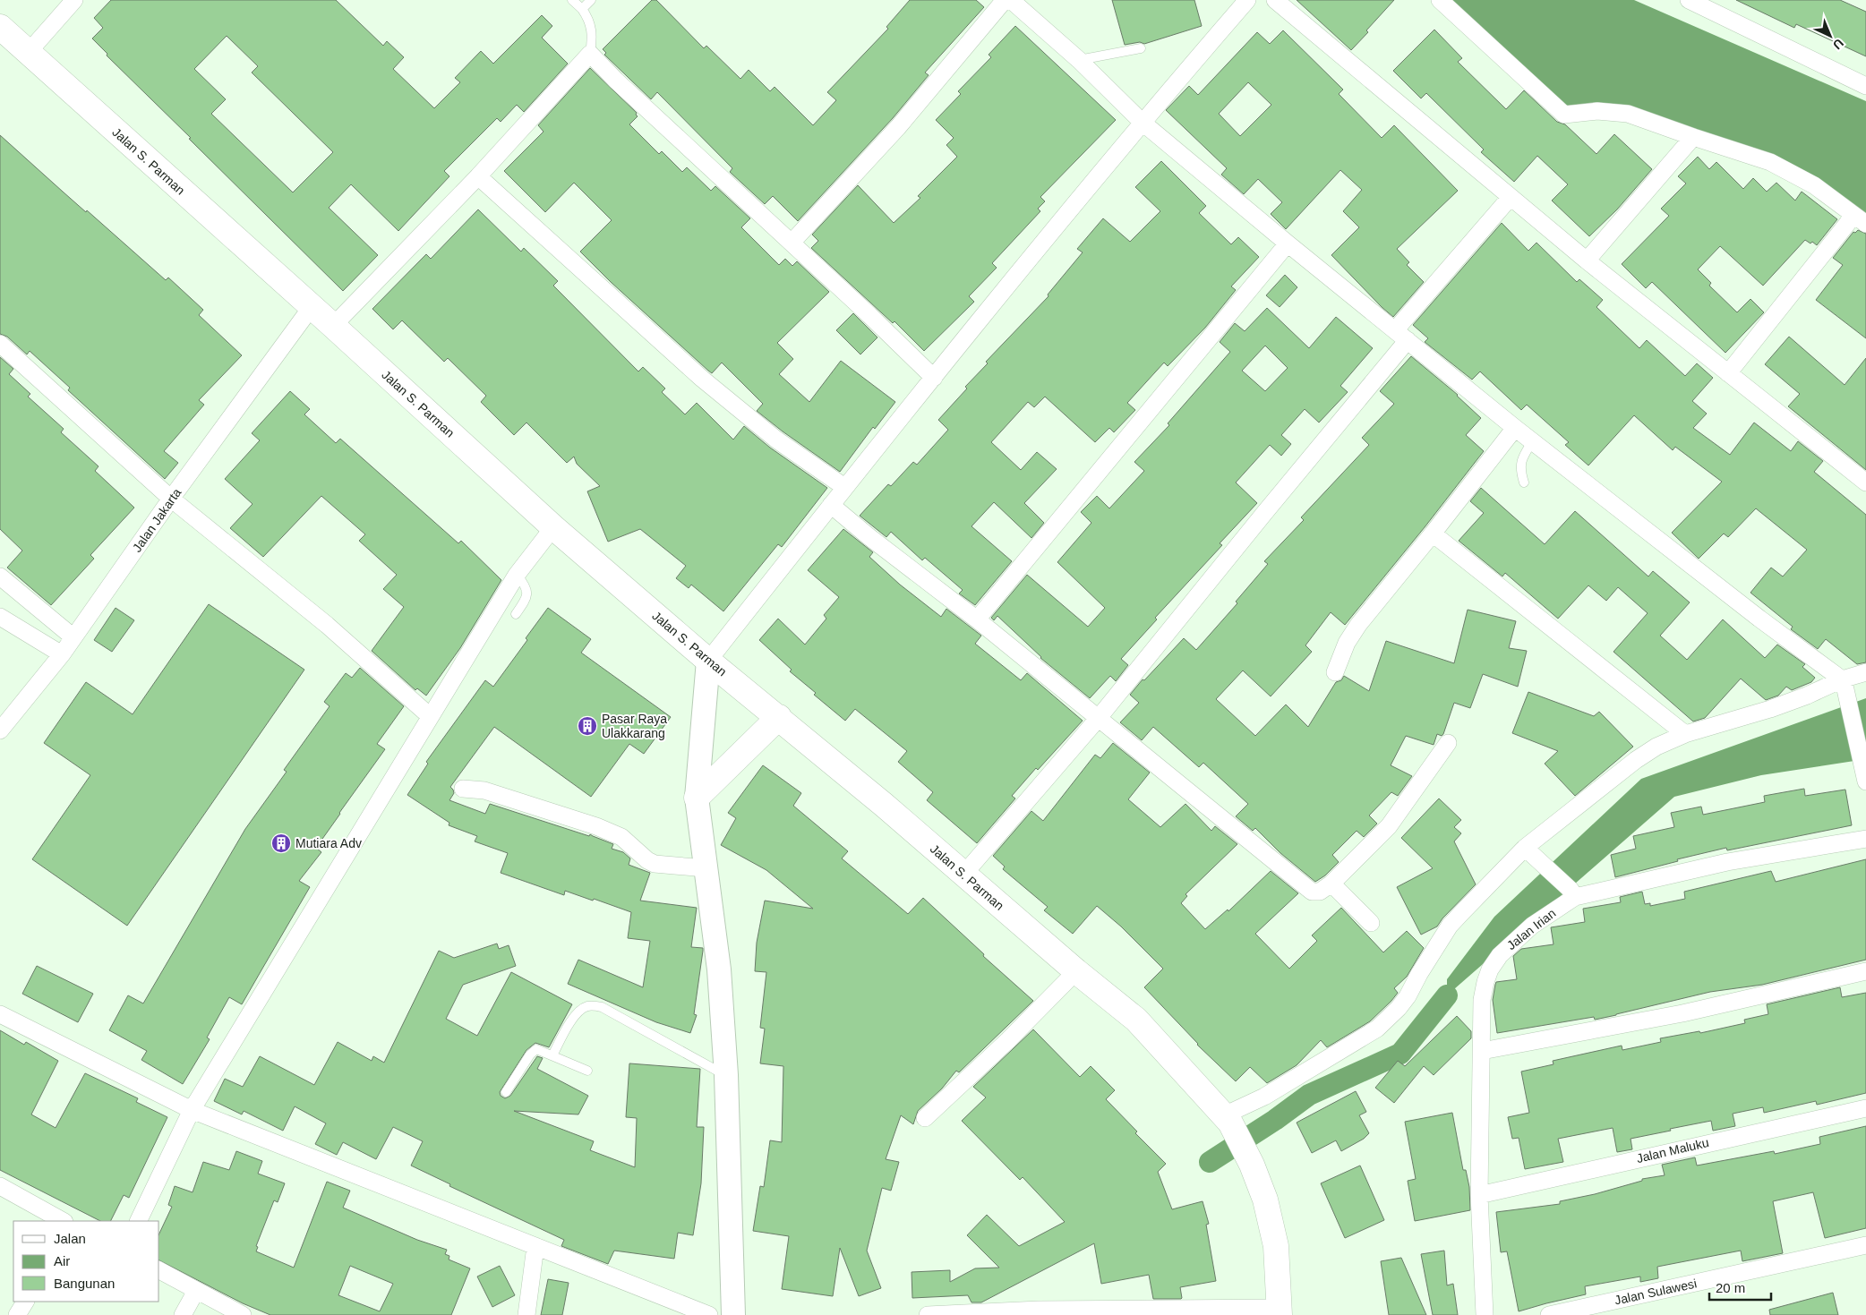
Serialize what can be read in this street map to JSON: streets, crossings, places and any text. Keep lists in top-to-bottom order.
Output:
{
  "streets": {
    "main road": ["Jalan S. Parman"],
    "street": [
      "Jalan Jakarta",
      "Jalan Irian",
      "Jalan Maluku",
      "Jalan Sulawesi"
    ]
  },
  "crossings": [
    ["Jalan S. Parman", "Jalan Jakarta"],
    ["Jalan Irian", "Jalan Maluku"]
  ],
  "places": {
    "building": ["Pasar Raya Ulakkarang", "Mutiara Adv"]
  },
  "legend": ["Jalan", "Air", "Bangunan"],
  "scale_bar": "20 m",
  "north": "bottom right"
}
